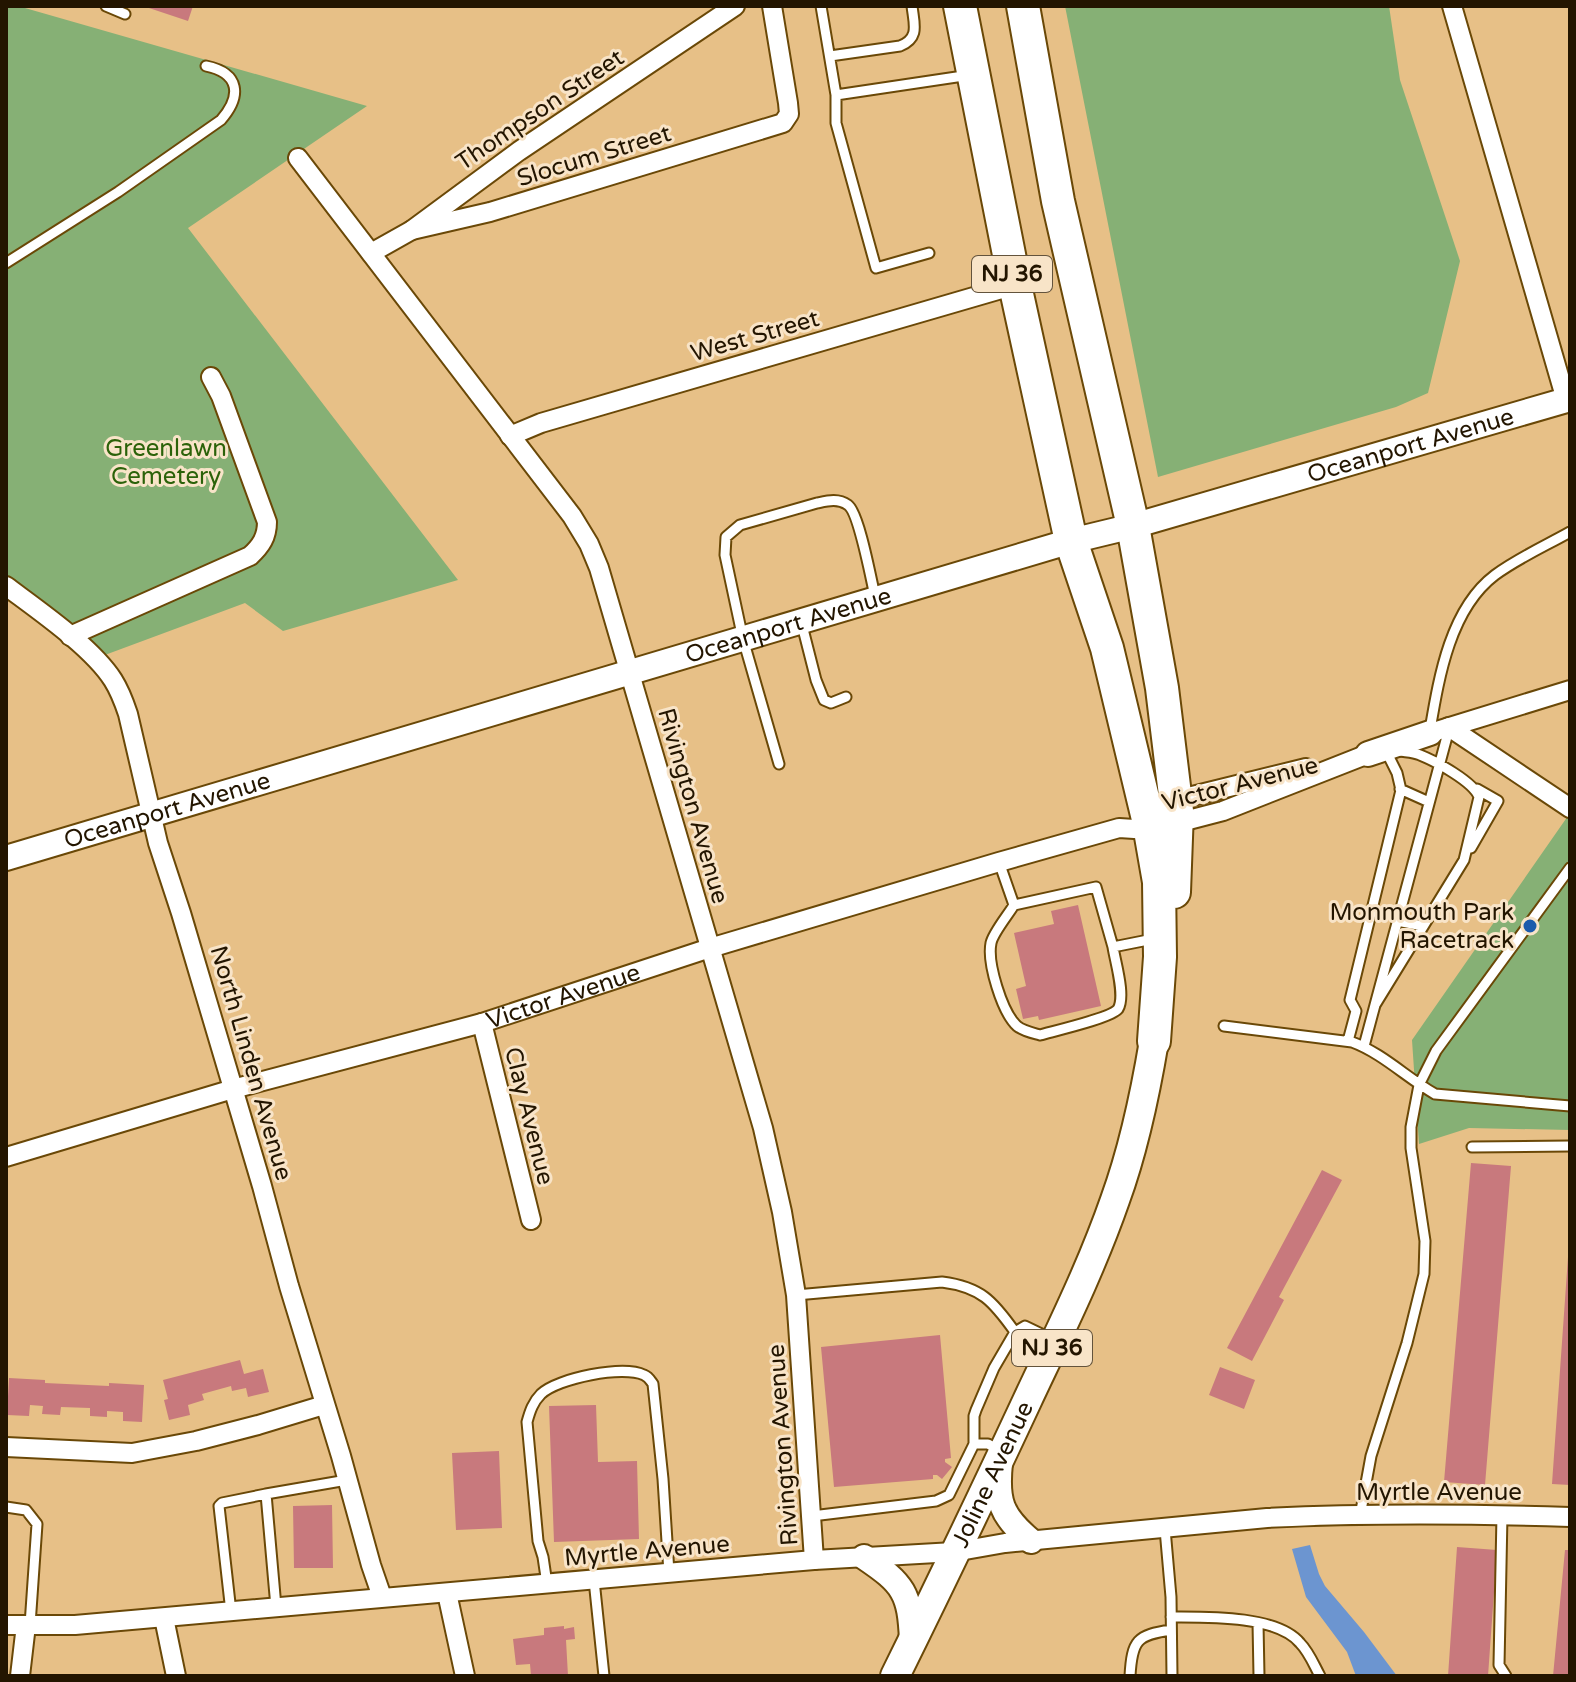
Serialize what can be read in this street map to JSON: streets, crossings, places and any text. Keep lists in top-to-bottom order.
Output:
{
  "streets": {
    "highway": ["NJ 36"],
    "main road": ["Joline Avenue"],
    "street": [
      "Thompson Street",
      "Slocum Street",
      "West Street",
      "Oceanport Avenue",
      "Victor Avenue",
      "Rivington Avenue",
      "North Linden Avenue",
      "Clay Avenue",
      "Myrtle Avenue"
    ]
  },
  "crossings": [
    ["Thompson Street", "Slocum Street"],
    ["Thompson Street", "Rivington Avenue"],
    ["NJ 36", "West Street"],
    ["NJ 36", "Oceanport Avenue"],
    ["NJ 36", "Victor Avenue"],
    ["NJ 36", "Joline Avenue"],
    ["West Street", "Rivington Avenue"],
    ["Oceanport Avenue", "Rivington Avenue"],
    ["Oceanport Avenue", "North Linden Avenue"],
    ["Victor Avenue", "Rivington Avenue"],
    ["Victor Avenue", "North Linden Avenue"],
    ["Victor Avenue", "Clay Avenue"],
    ["Rivington Avenue", "Myrtle Avenue"],
    ["North Linden Avenue", "Myrtle Avenue"],
    ["Joline Avenue", "Myrtle Avenue"]
  ],
  "parks": ["Greenlawn Cemetery"],
  "places": ["Monmouth Park Racetrack"]
}
